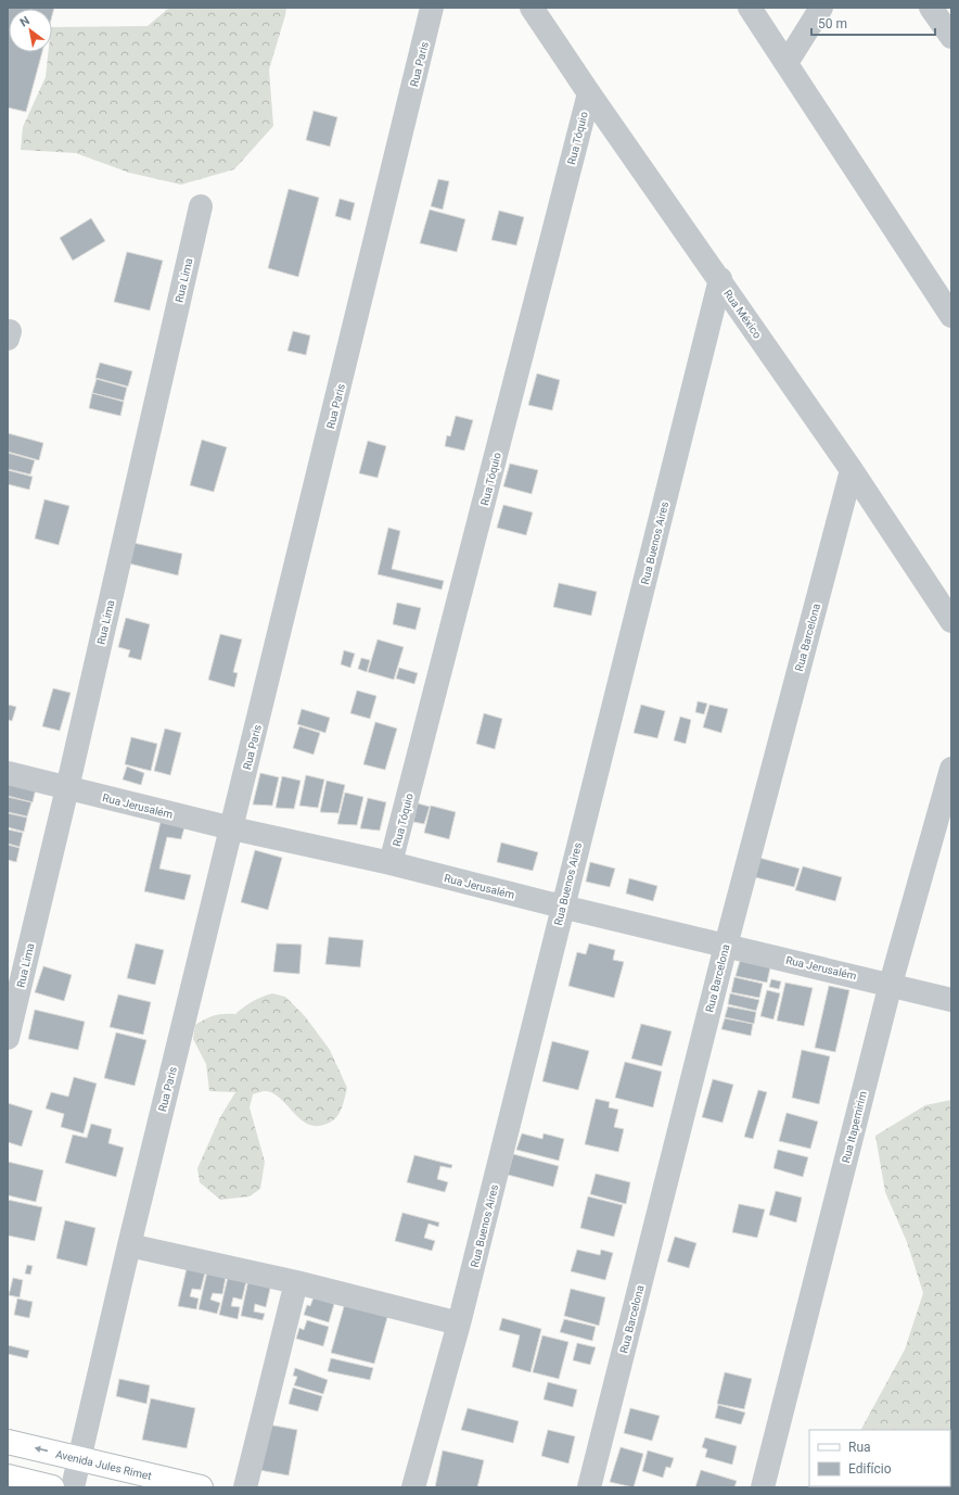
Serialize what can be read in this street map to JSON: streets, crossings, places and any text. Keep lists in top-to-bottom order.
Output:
{
  "streets": {
    "main road": ["Avenida Jules Rimet"],
    "street": [
      "Rua Paris",
      "Rua Tóquio",
      "Rua Lima",
      "Rua México",
      "Rua Buenos Aires",
      "Rua Barcelona",
      "Rua Jerusalém",
      "Rua Itapemirim"
    ]
  },
  "crossings": [
    ["Rua Paris", "Rua Jerusalém"],
    ["Rua Paris", "Avenida Jules Rimet"],
    ["Rua Tóquio", "Rua México"],
    ["Rua Tóquio", "Rua Jerusalém"],
    ["Rua Lima", "Rua Jerusalém"],
    ["Rua México", "Rua Buenos Aires"],
    ["Rua México", "Rua Barcelona"],
    ["Rua Buenos Aires", "Rua Jerusalém"],
    ["Rua Barcelona", "Rua Jerusalém"],
    ["Rua Jerusalém", "Rua Itapemirim"]
  ],
  "legend": ["Rua", "Edifício"],
  "scale_bar": "50 m",
  "north": "top left"
}
